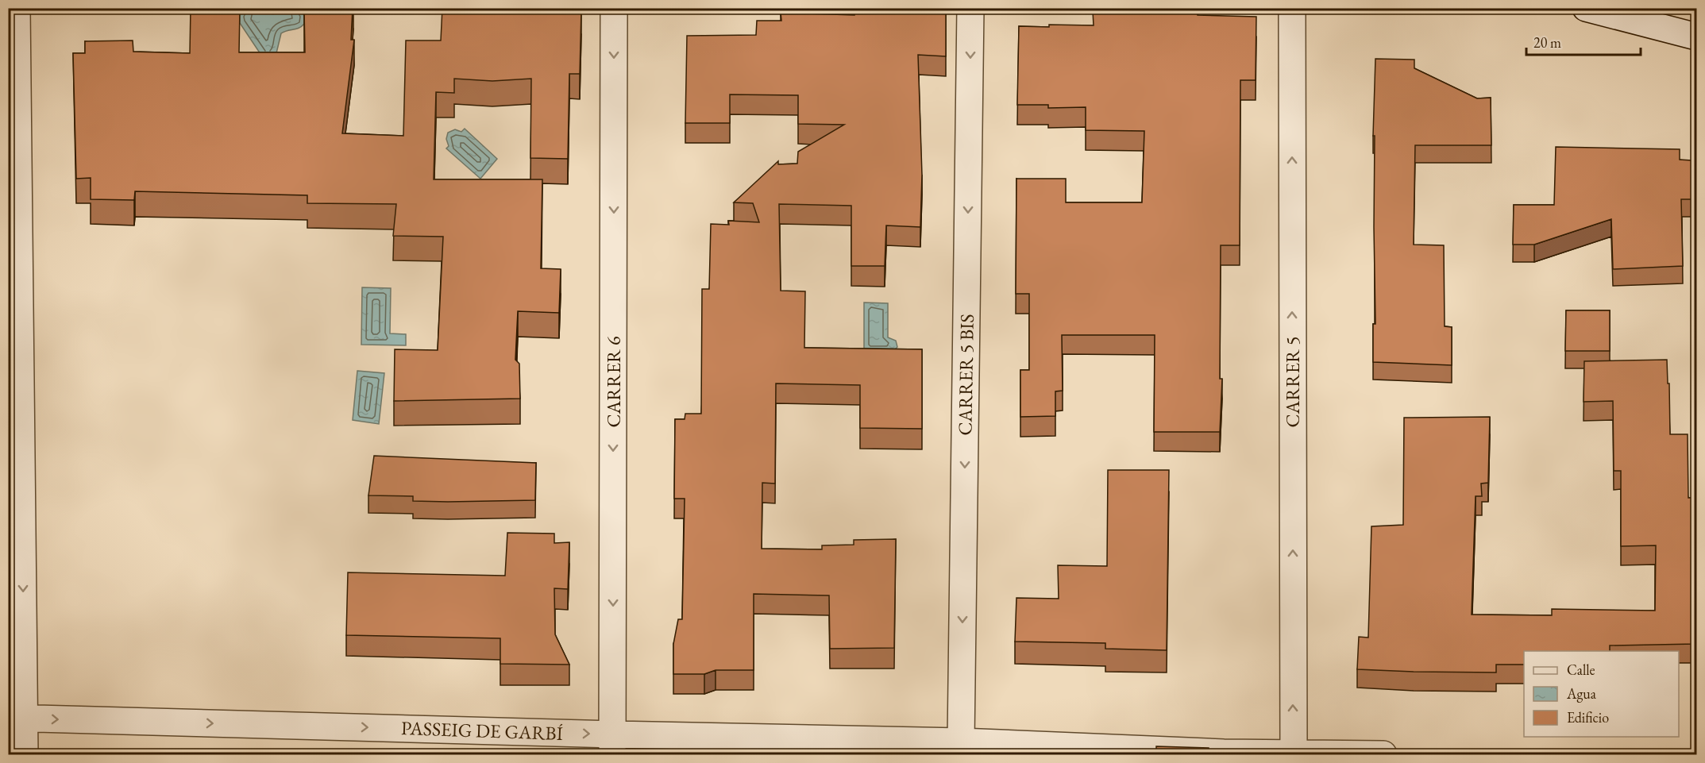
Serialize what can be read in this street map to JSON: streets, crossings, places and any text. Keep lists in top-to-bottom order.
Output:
{
  "streets": {
    "street": [
      "CARRER 5 BIS",
      "CARRER 6",
      "CARRER 5",
      "PASSEIG DE GARBÍ"
    ]
  },
  "crossings": [
    ["CARRER 5 BIS", "PASSEIG DE GARBÍ"],
    ["CARRER 6", "PASSEIG DE GARBÍ"],
    ["CARRER 5", "PASSEIG DE GARBÍ"]
  ],
  "one_way": [
    "CARRER 5 BIS",
    "CARRER 6",
    "CARRER 5",
    "PASSEIG DE GARBÍ"
  ],
  "legend": ["Calle", "Agua", "Edificio"],
  "scale_bar": "20 m"
}
